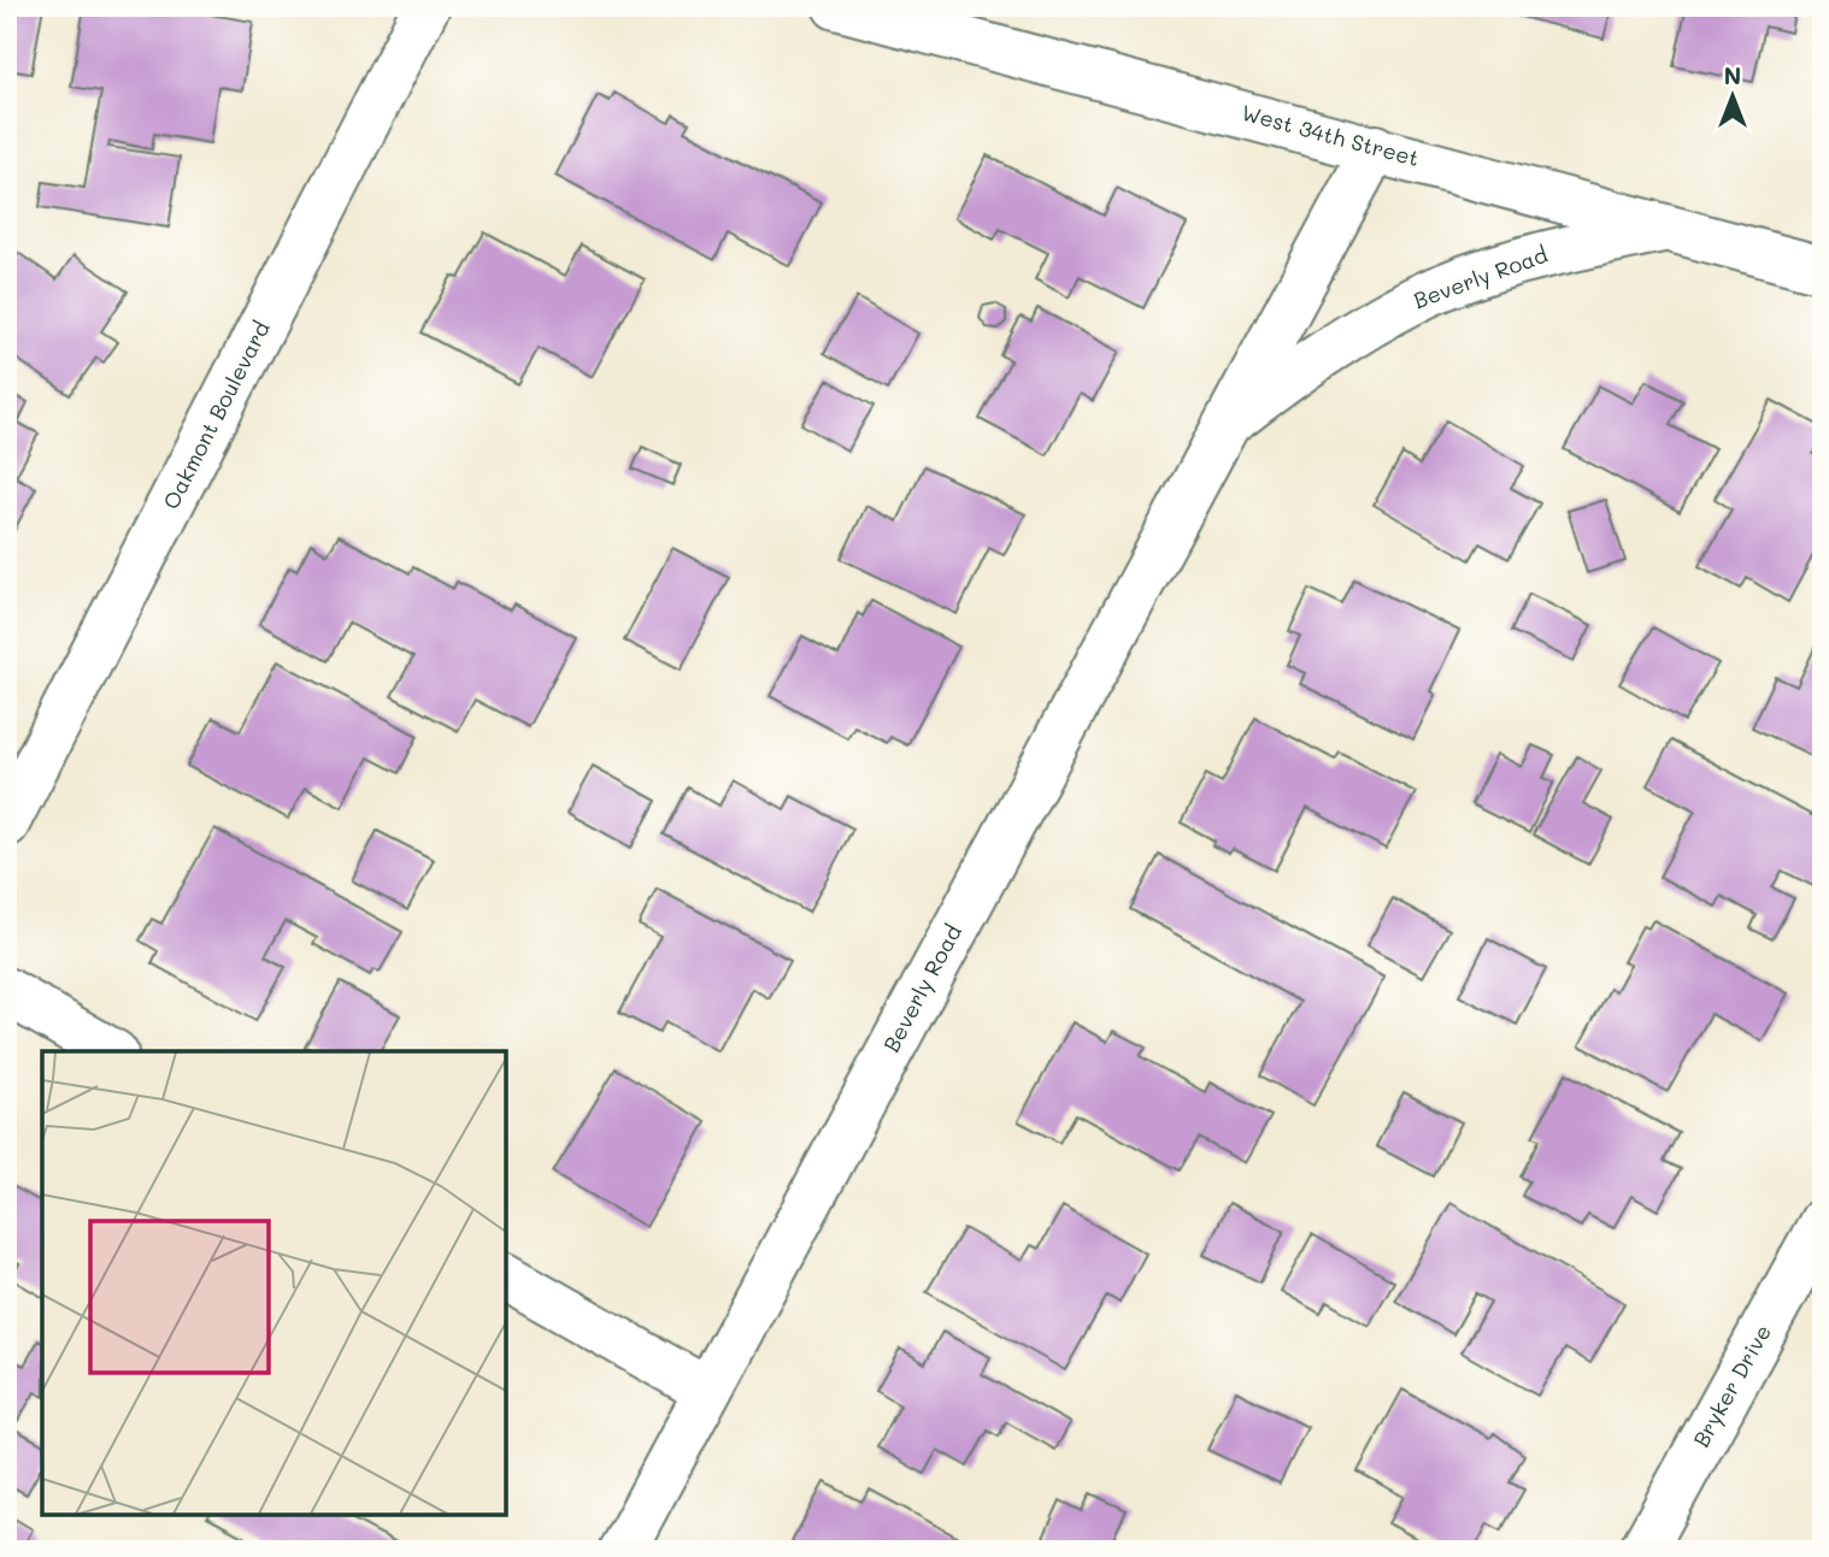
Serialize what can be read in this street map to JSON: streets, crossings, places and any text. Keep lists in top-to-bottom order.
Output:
{
  "streets": {
    "street": [
      "West 34th Street",
      "Beverly Road",
      "Oakmont Boulevard",
      "Bryker Drive"
    ]
  },
  "crossings": [
    ["West 34th Street", "Beverly Road"]
  ],
  "north": "top"
}
